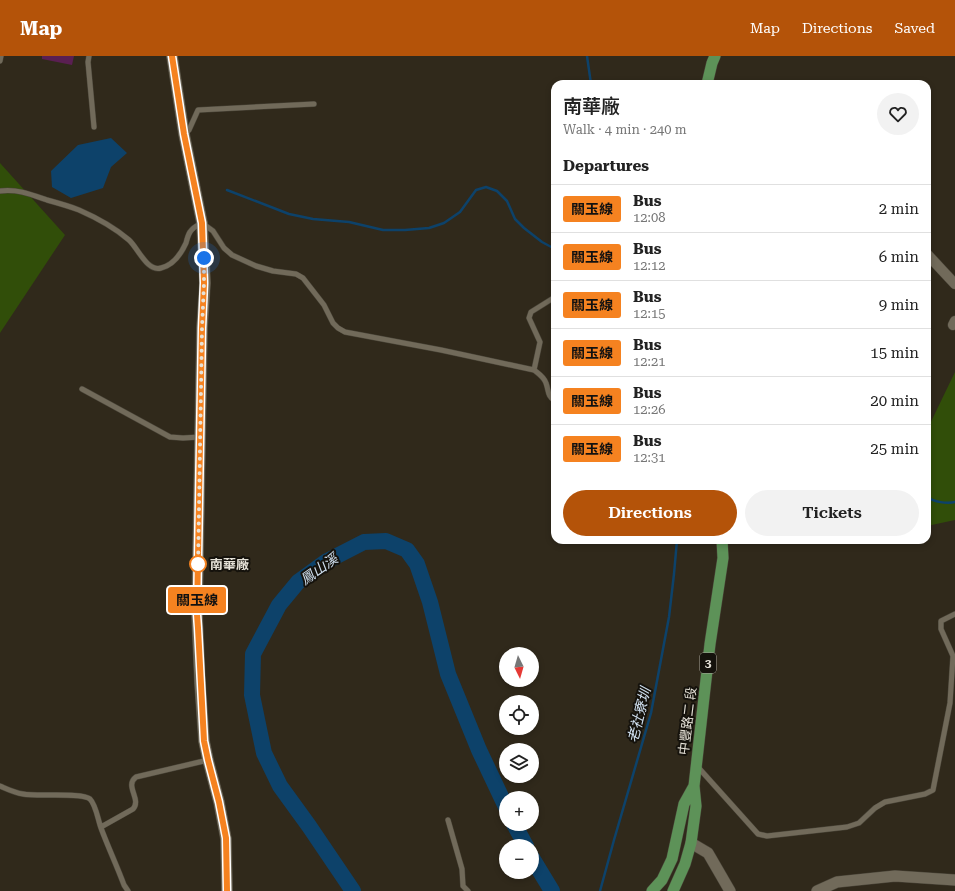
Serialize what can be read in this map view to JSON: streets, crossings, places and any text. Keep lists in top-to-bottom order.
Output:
{
  "streets": {
    "main road": ["3", "中豐路二 段"]
  },
  "water": ["鳳山溪", "老社寮圳"],
  "places": ["南華廠"],
  "lines": ["bus line 關玉線"],
  "north": "bottom",
  "page": {
    "header": "Map",
    "nav": ["Map", "Directions", "Saved"],
    "on_map": "關玉線",
    "heading": [
      ["南華廠", "Walk · 4 min · 240 m"],
      "Departures"
    ],
    "list": [
      {
        "mark": "關玉線",
        "name": "Bus",
        "note": "12:08",
        "value": "2 min"
      },
      {
        "mark": "關玉線",
        "name": "Bus",
        "note": "12:12",
        "value": "6 min"
      },
      {
        "mark": "關玉線",
        "name": "Bus",
        "note": "12:15",
        "value": "9 min"
      },
      {
        "mark": "關玉線",
        "name": "Bus",
        "note": "12:21",
        "value": "15 min"
      },
      {
        "mark": "關玉線",
        "name": "Bus",
        "note": "12:26",
        "value": "20 min"
      },
      {
        "mark": "關玉線",
        "name": "Bus",
        "note": "12:31",
        "value": "25 min"
      }
    ],
    "buttons": ["Directions", "Tickets"],
    "map_buttons": ["+", "−"]
  }
}
